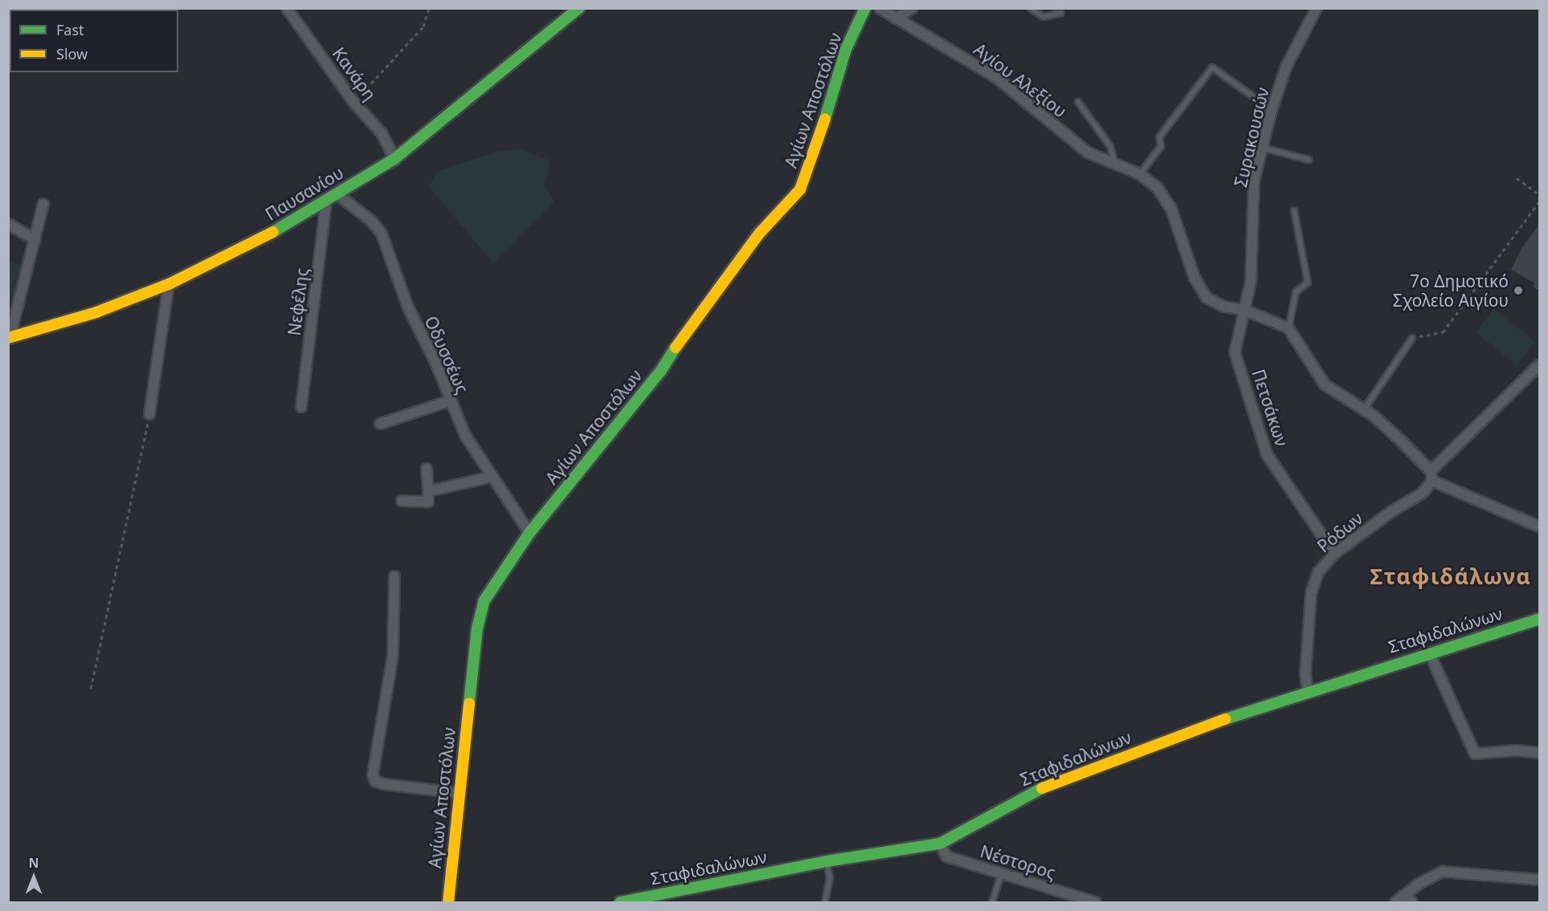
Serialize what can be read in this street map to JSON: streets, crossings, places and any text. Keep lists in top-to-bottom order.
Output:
{
  "streets": {
    "street": [
      "Κανάρη",
      "Αγίου Αλεξίου",
      "Αγίων Αποστόλων",
      "Συρακουσών",
      "Παυσανίου",
      "Νεφέλης",
      "Οδυσσέως",
      "Πετσάκων",
      "Ρόδων",
      "Σταφιδαλώνων",
      "Νέστορος"
    ]
  },
  "crossings": [
    ["Κανάρη", "Παυσανίου"],
    ["Αγίου Αλεξίου", "Συρακουσών"],
    ["Αγίου Αλεξίου", "Πετσάκων"],
    ["Αγίων Αποστόλων", "Οδυσσέως"],
    ["Συρακουσών", "Πετσάκων"],
    ["Παυσανίου", "Νεφέλης"],
    ["Παυσανίου", "Οδυσσέως"],
    ["Πετσάκων", "Ρόδων"],
    ["Ρόδων", "Σταφιδαλώνων"],
    ["Σταφιδαλώνων", "Νέστορος"]
  ],
  "districts": ["Σταφιδάλωνα"],
  "places": ["7ο Δημοτικό Σχολείο Αιγίου"],
  "legend": ["Fast", "Slow"],
  "north": "top"
}
